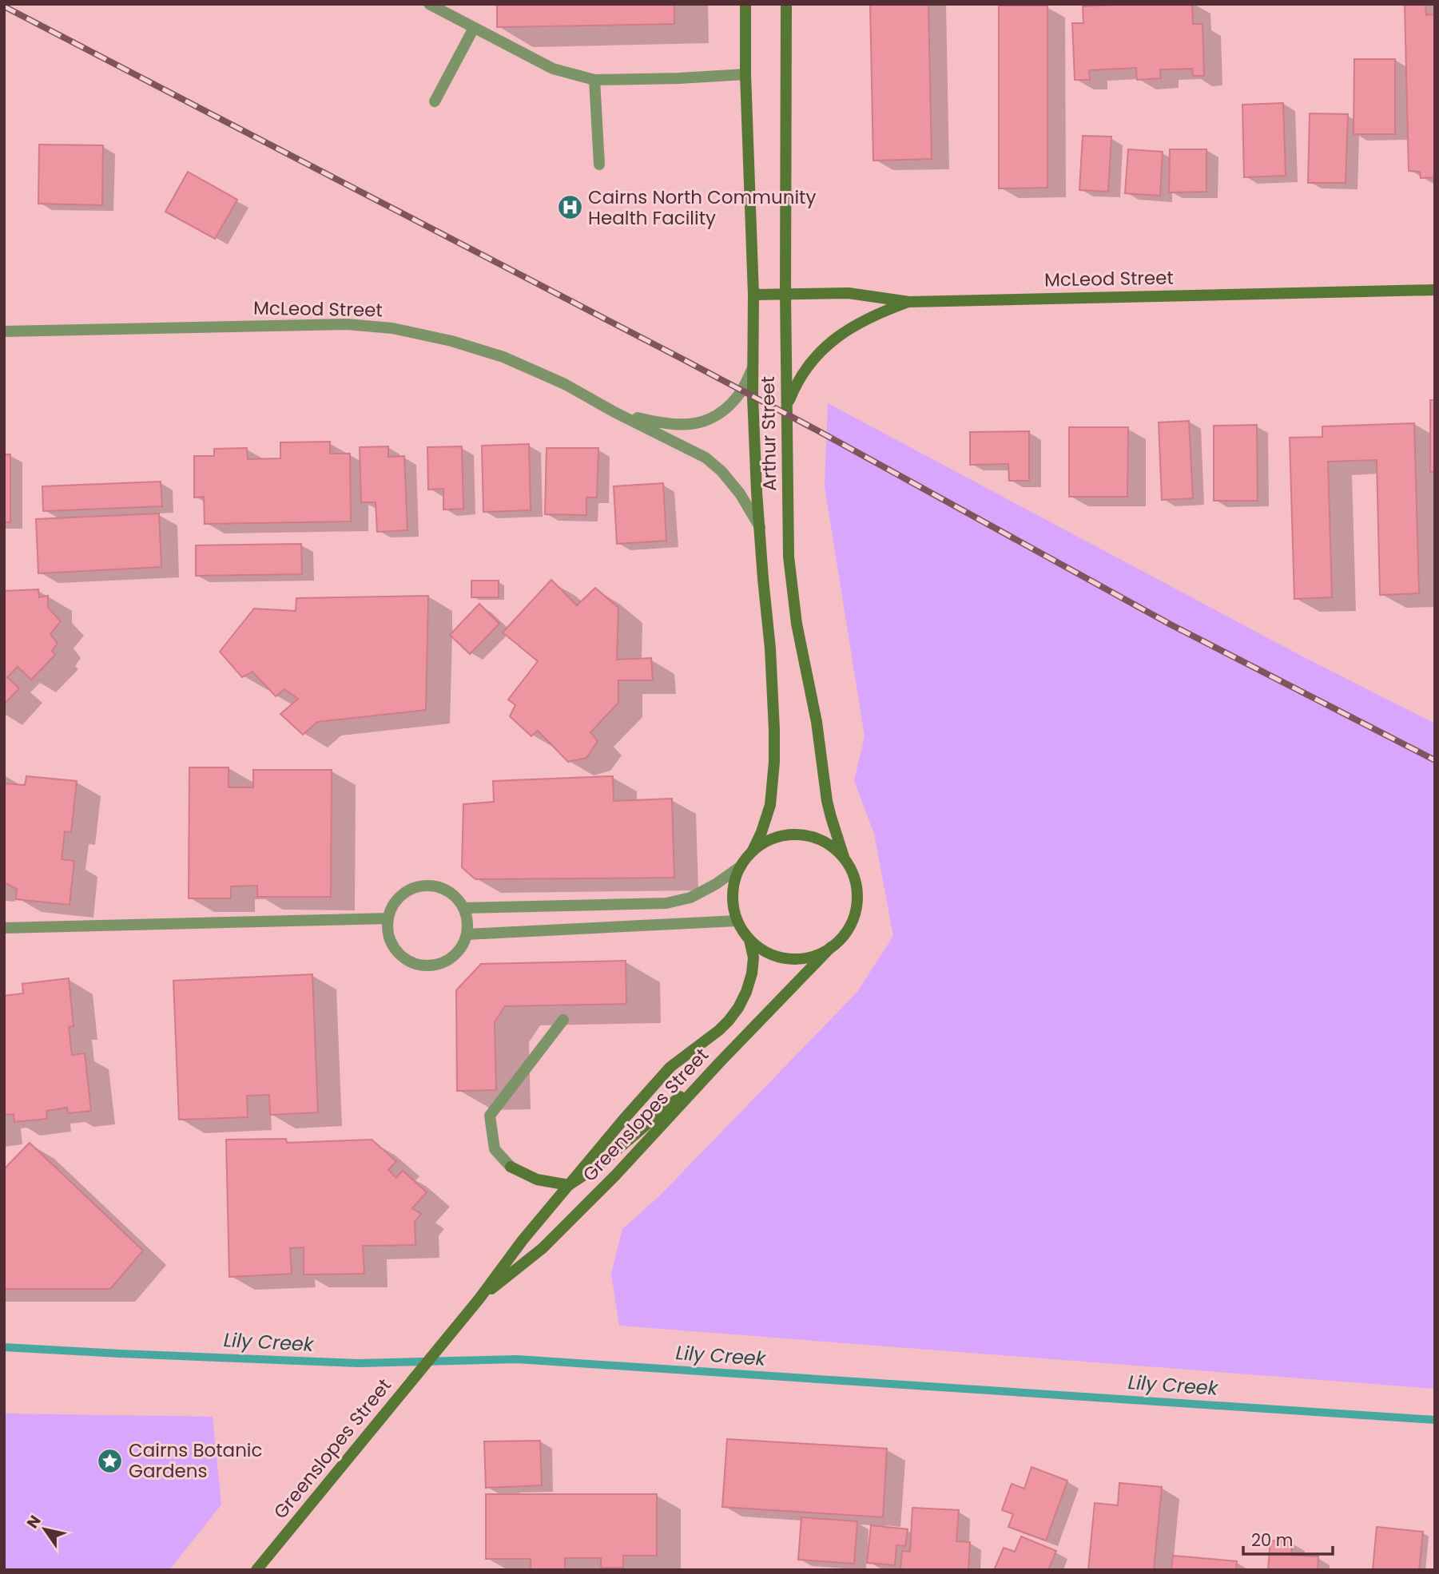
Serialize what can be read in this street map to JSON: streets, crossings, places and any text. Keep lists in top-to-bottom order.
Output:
{
  "streets": {
    "street": ["McLeod Street", "Arthur Street", "Greenslopes Street"]
  },
  "crossings": [
    ["McLeod Street", "Arthur Street"],
    ["Arthur Street", "Greenslopes Street"]
  ],
  "water": ["Lily Creek"],
  "places": {
    "hospital": ["Cairns North Community Health Facility"],
    "place": ["Cairns Botanic Gardens"]
  },
  "scale_bar": "20 m",
  "north": "top left"
}
